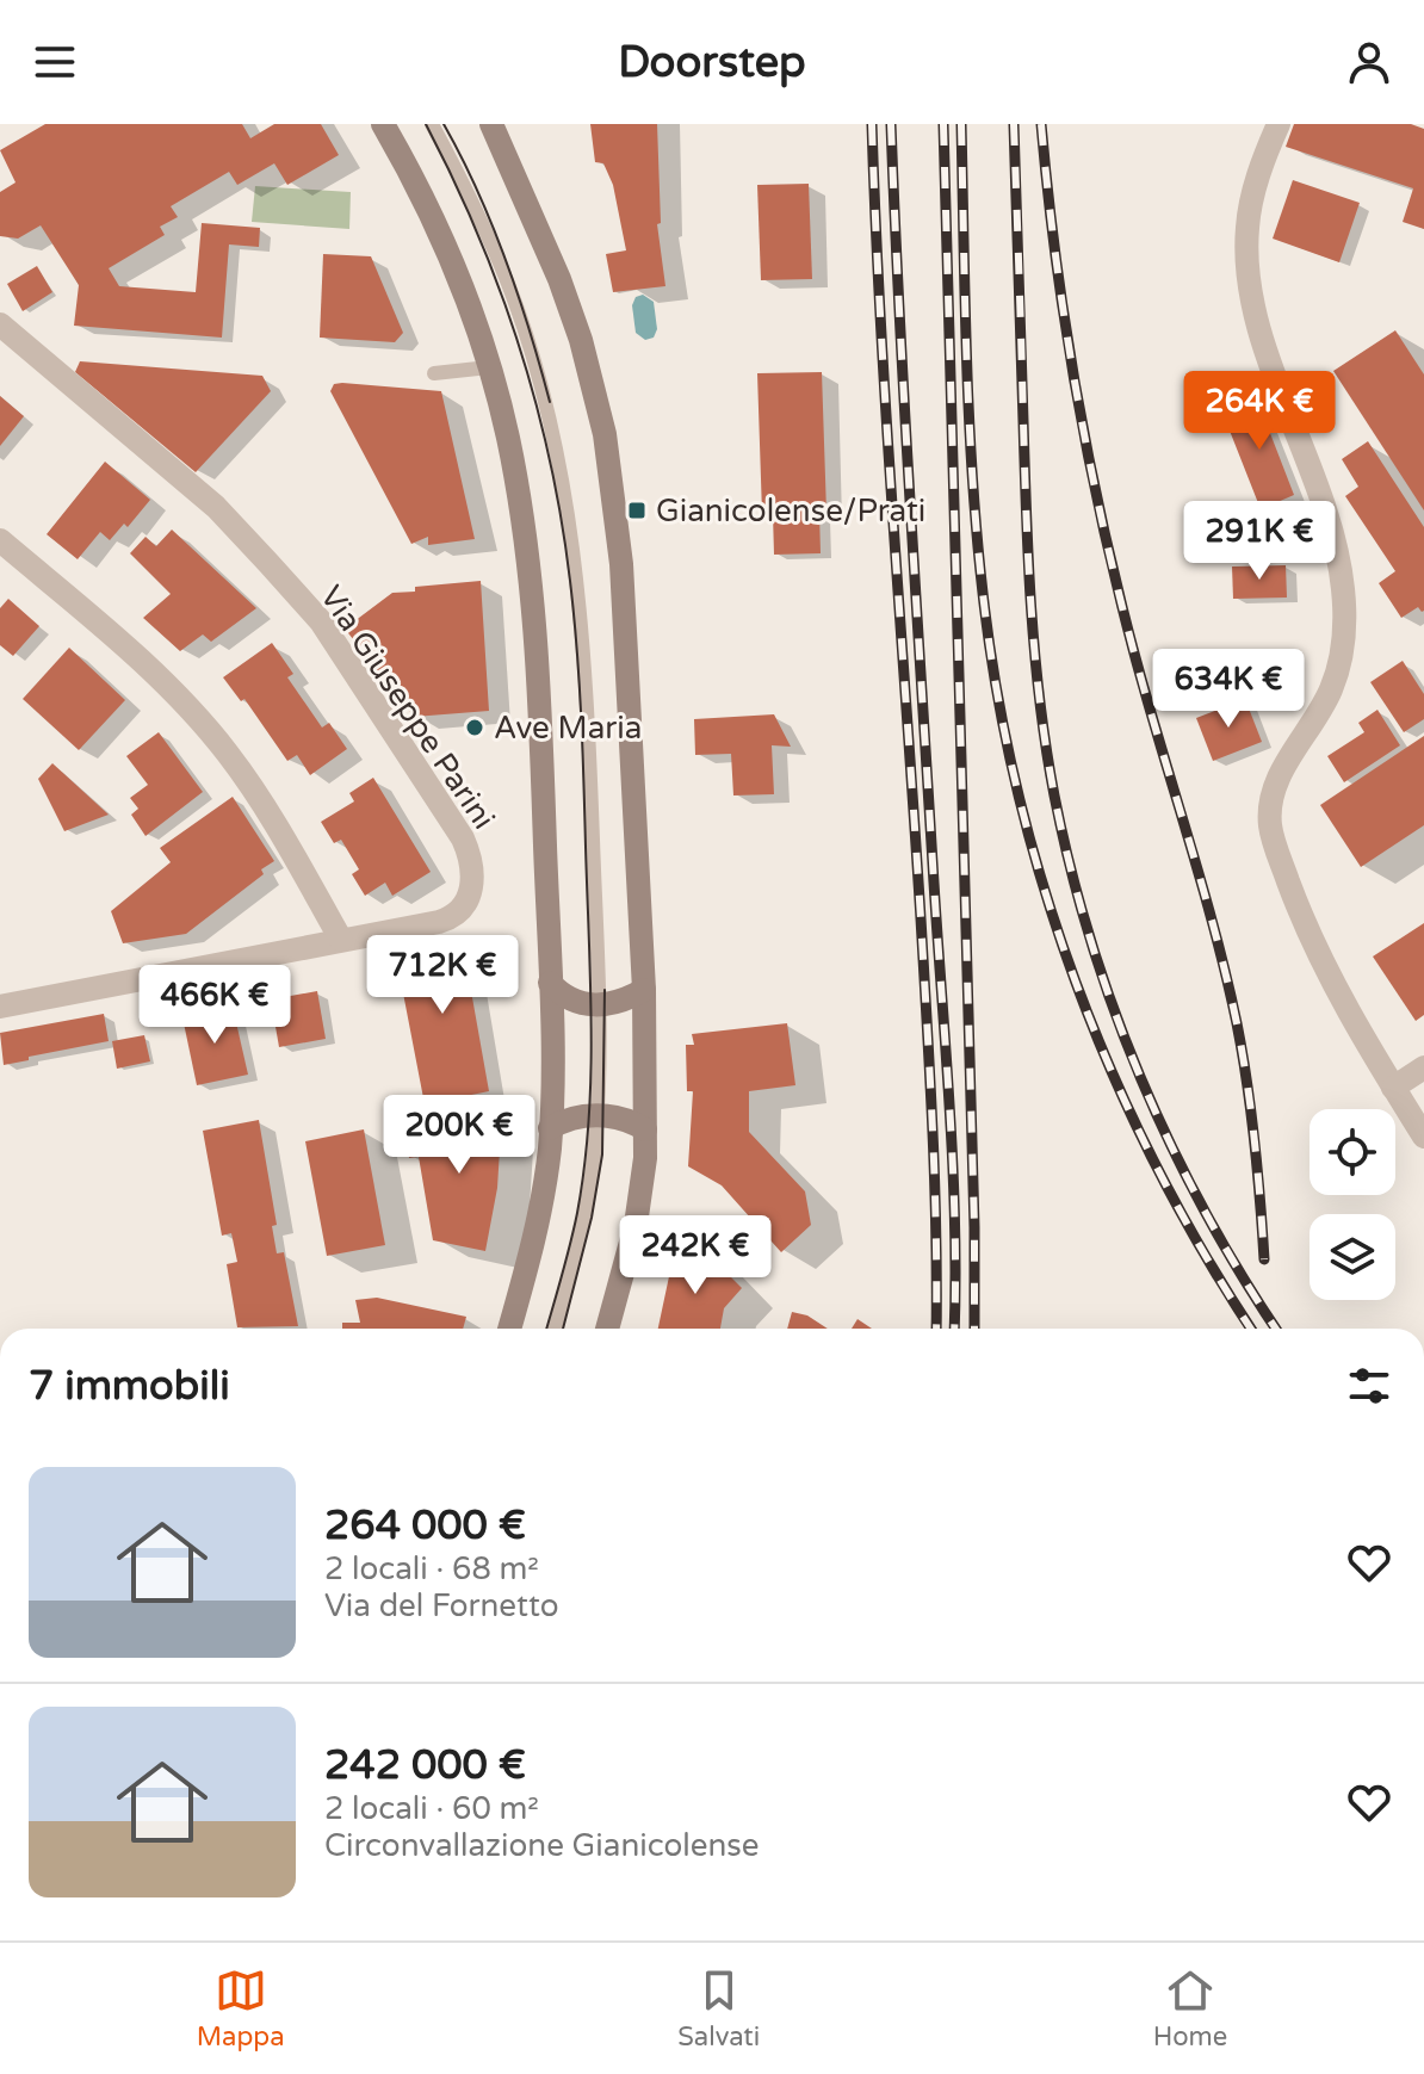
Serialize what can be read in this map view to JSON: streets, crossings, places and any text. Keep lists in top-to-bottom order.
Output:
{
  "streets": {
    "street": ["Via Giuseppe Parini"]
  },
  "places": {
    "transit": ["Gianicolense/Prati"],
    "other": ["Ave Maria"]
  },
  "page": {
    "header": "Doorstep",
    "price": [
      "264K €",
      "291K €",
      "634K €",
      "712K €",
      "466K €",
      "200K €",
      "242K €"
    ],
    "heading": "7 immobili",
    "list": [
      {
        "name": "264 000 €",
        "note": "2 locali · 68 m² · Via del Fornetto"
      },
      {
        "name": "242 000 €",
        "note": "2 locali · 60 m² · Circonvallazione Gianicolense"
      }
    ],
    "tabs": ["Mappa", "Salvati", "Home"]
  }
}
